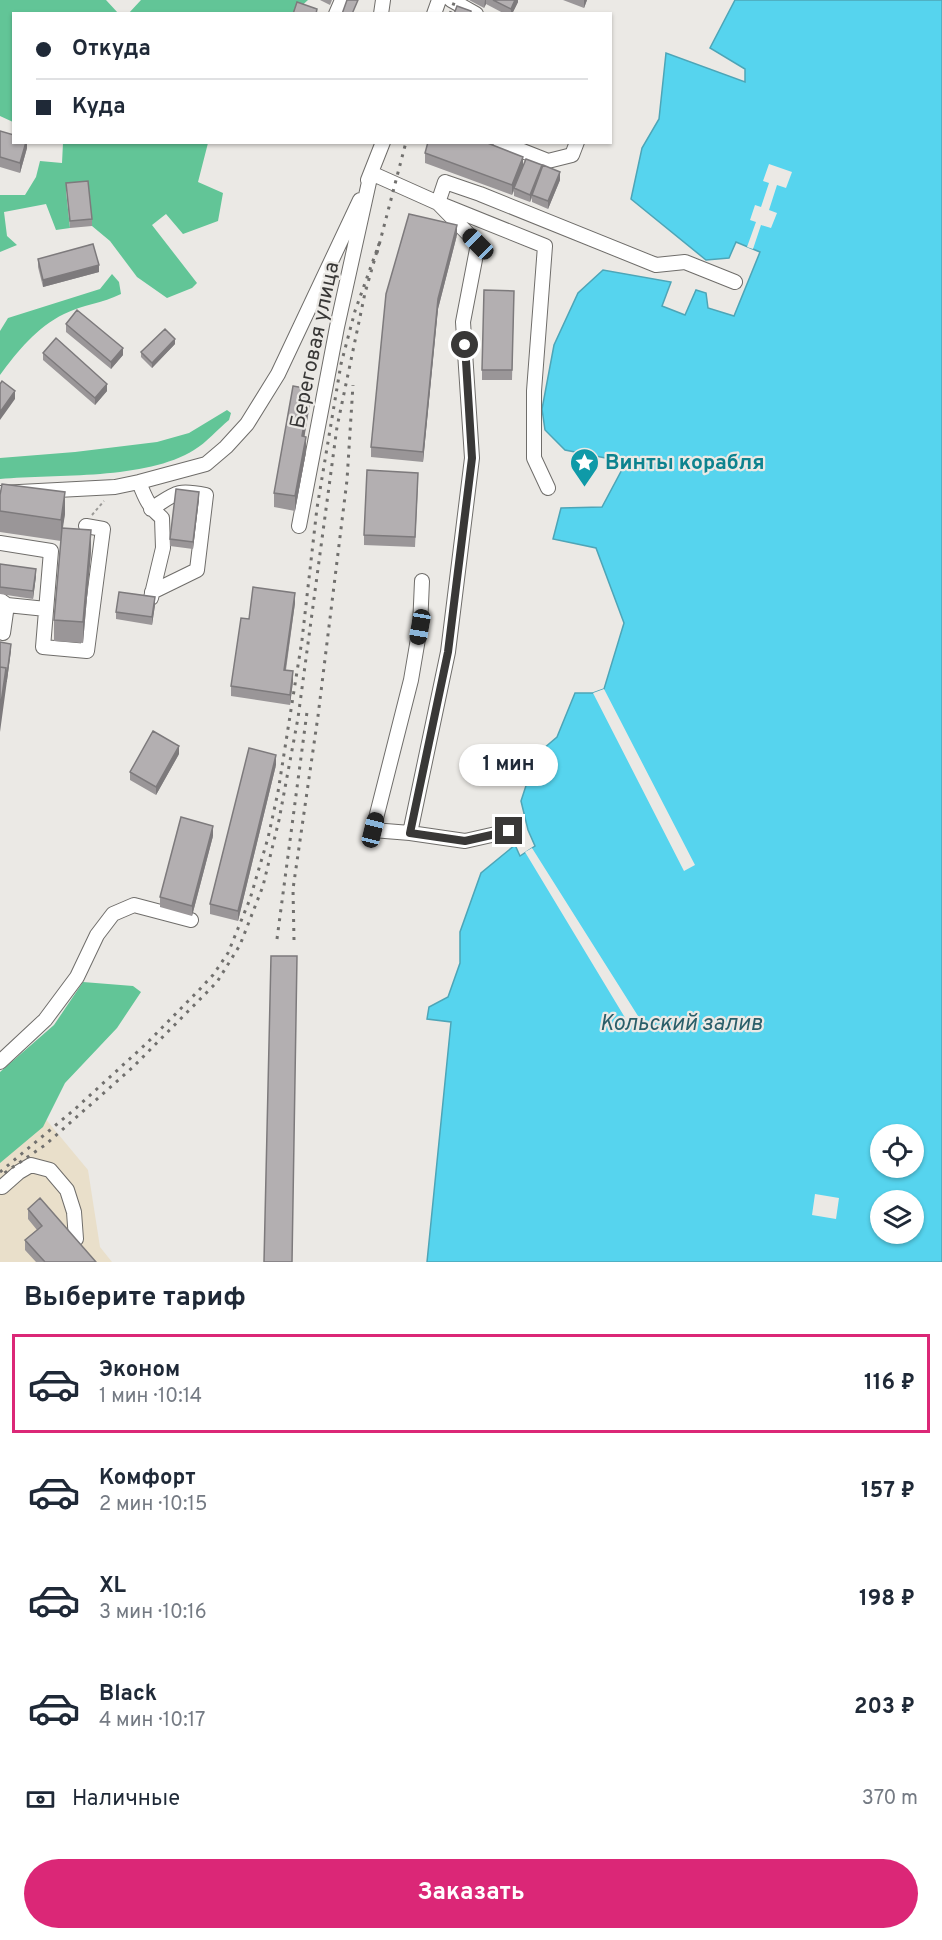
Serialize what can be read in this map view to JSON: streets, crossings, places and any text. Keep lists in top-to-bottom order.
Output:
{
  "streets": {
    "street": ["Береговая улица"]
  },
  "water": ["Кольский залив"],
  "places": {
    "place": ["Винты корабля"]
  },
  "page": {
    "banner": ["Откуда", "Куда"],
    "bubble": "1 мин",
    "heading": "Выберите тариф",
    "list": [
      {
        "name": "Эконом",
        "note": "1 мин · 10:14",
        "value": "116 ₽"
      },
      {
        "name": "Комфорт",
        "note": "2 мин · 10:15",
        "value": "157 ₽"
      },
      {
        "name": "XL",
        "note": "3 мин · 10:16",
        "value": "198 ₽"
      },
      {
        "name": "Black",
        "note": "4 мин · 10:17",
        "value": "203 ₽"
      }
    ],
    "pay": ["Наличные", "370 m"],
    "buttons": "Заказать"
  }
}
